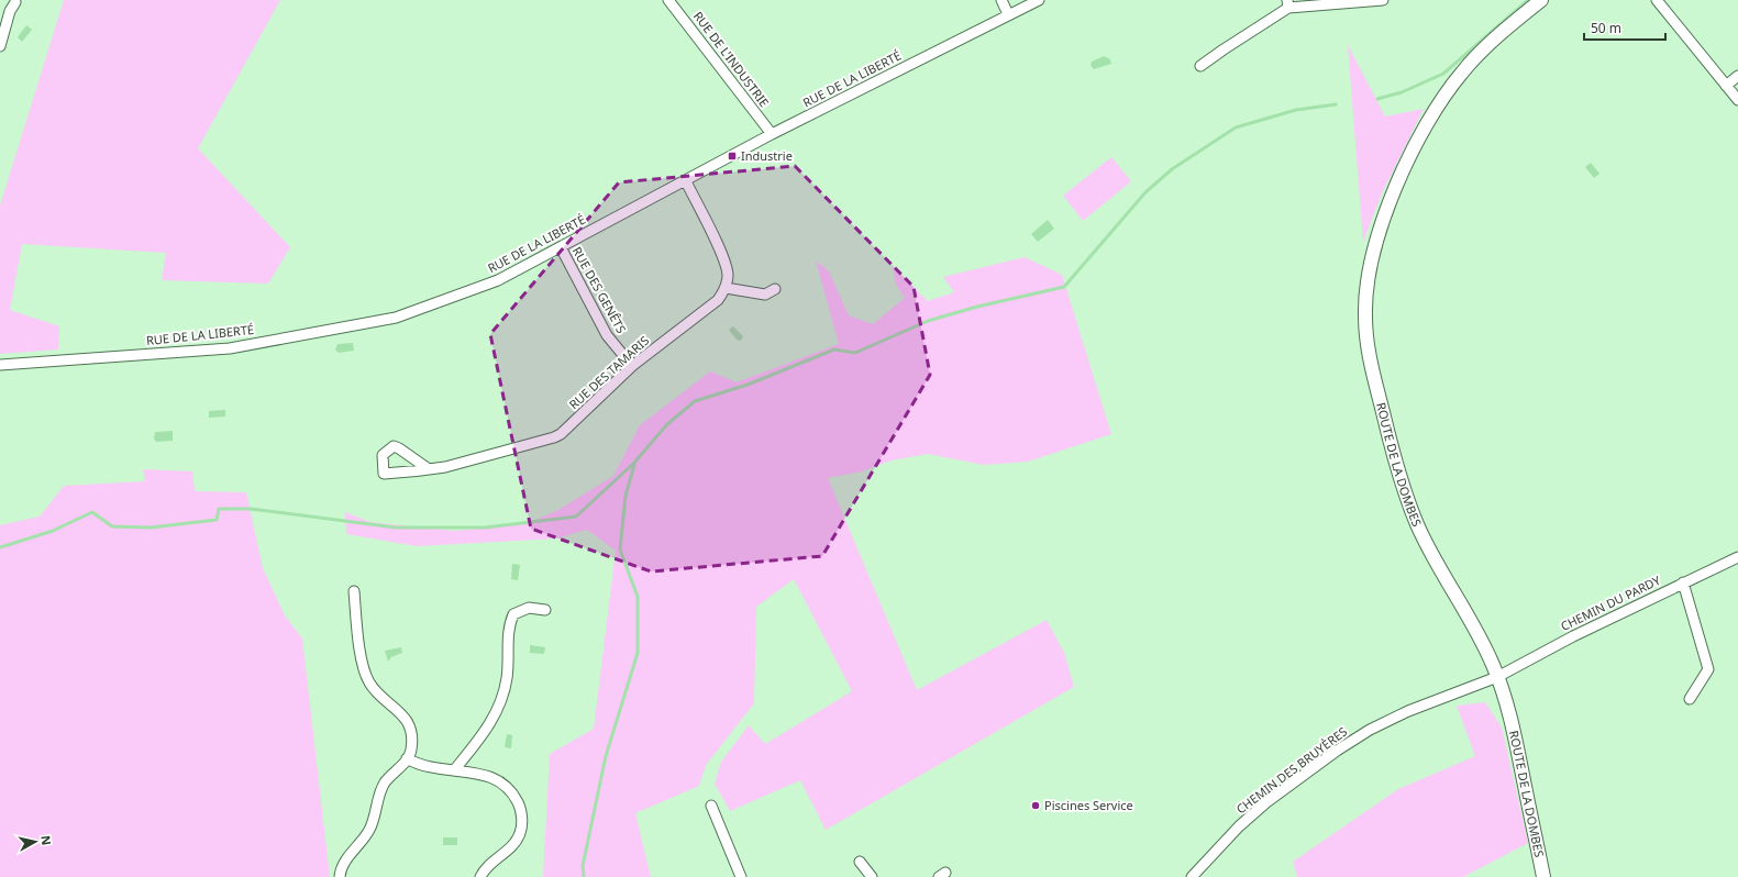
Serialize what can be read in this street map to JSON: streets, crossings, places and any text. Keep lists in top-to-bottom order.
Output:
{
  "streets": {
    "main road": ["ROUTE DE LA DOMBES"],
    "street": [
      "RUE DE L'INDUSTRIE",
      "RUE DE LA LIBERTÉ",
      "RUE DES GENÊTS",
      "RUE DES TAMARIS",
      "CHEMIN DU PARDY",
      "CHEMIN DES BRUYÈRES"
    ]
  },
  "crossings": [
    ["RUE DE L'INDUSTRIE", "RUE DE LA LIBERTÉ"],
    ["RUE DE LA LIBERTÉ", "RUE DES GENÊTS"],
    ["RUE DES GENÊTS", "RUE DES TAMARIS"],
    ["ROUTE DE LA DOMBES", "CHEMIN DU PARDY"],
    ["ROUTE DE LA DOMBES", "CHEMIN DES BRUYÈRES"],
    ["CHEMIN DU PARDY", "CHEMIN DES BRUYÈRES"]
  ],
  "places": {
    "transit": ["Industrie"],
    "other": ["Piscines Service"]
  },
  "scale_bar": "50 m",
  "north": "right"
}
